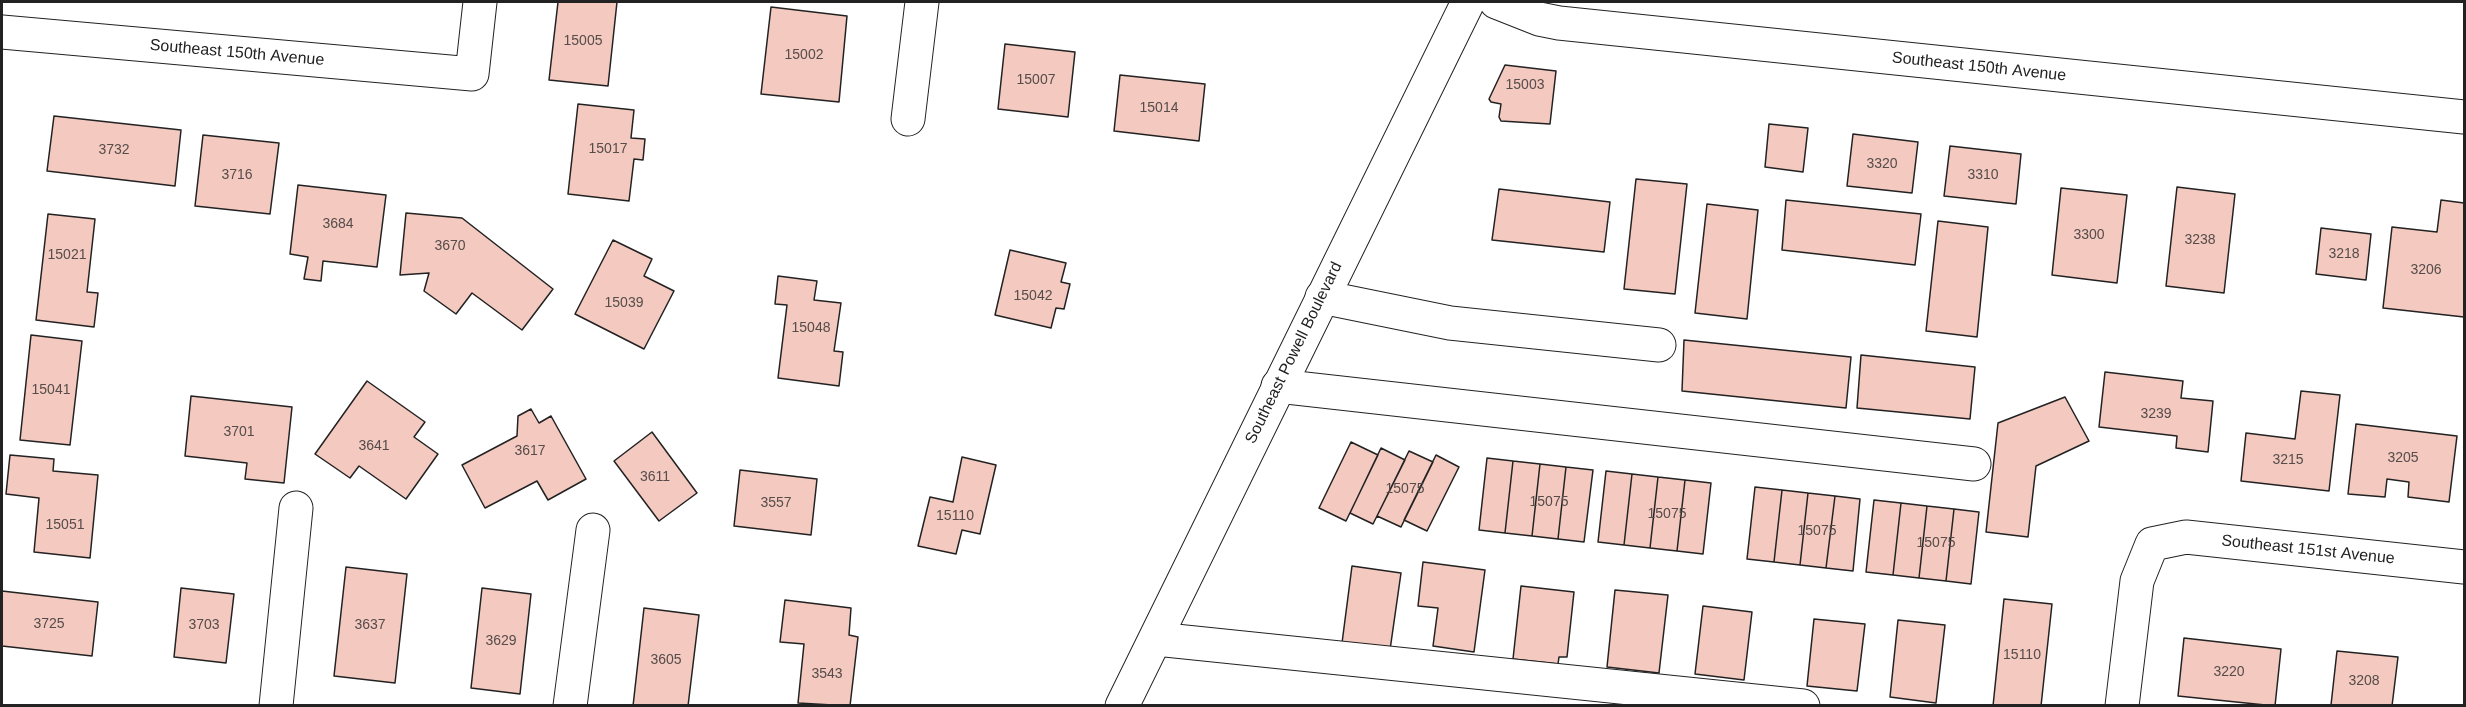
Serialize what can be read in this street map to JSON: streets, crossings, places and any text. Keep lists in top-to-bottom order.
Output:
{
  "streets": {
    "street": ["Southeast 150th Avenue", "Southeast Powell Boulevard", "Southeast 151st Avenue"]
  },
  "house_numbers": [
    "15005",
    "15002",
    "15007",
    "15003",
    "15014",
    "15017",
    "3732",
    "3320",
    "3716",
    "3310",
    "3684",
    "3300",
    "3238",
    "3670",
    "3218",
    "15021",
    "3206",
    "15042",
    "15039",
    "15048",
    "15041",
    "3239",
    "3701",
    "3641",
    "3617",
    "3205",
    "3215",
    "3611",
    "15075",
    "15075",
    "3557",
    "15075",
    "15110",
    "15051",
    "15075",
    "15075",
    "3725",
    "3703",
    "3637",
    "3629",
    "15110",
    "3605",
    "3220",
    "3543",
    "3208"
  ]
}
